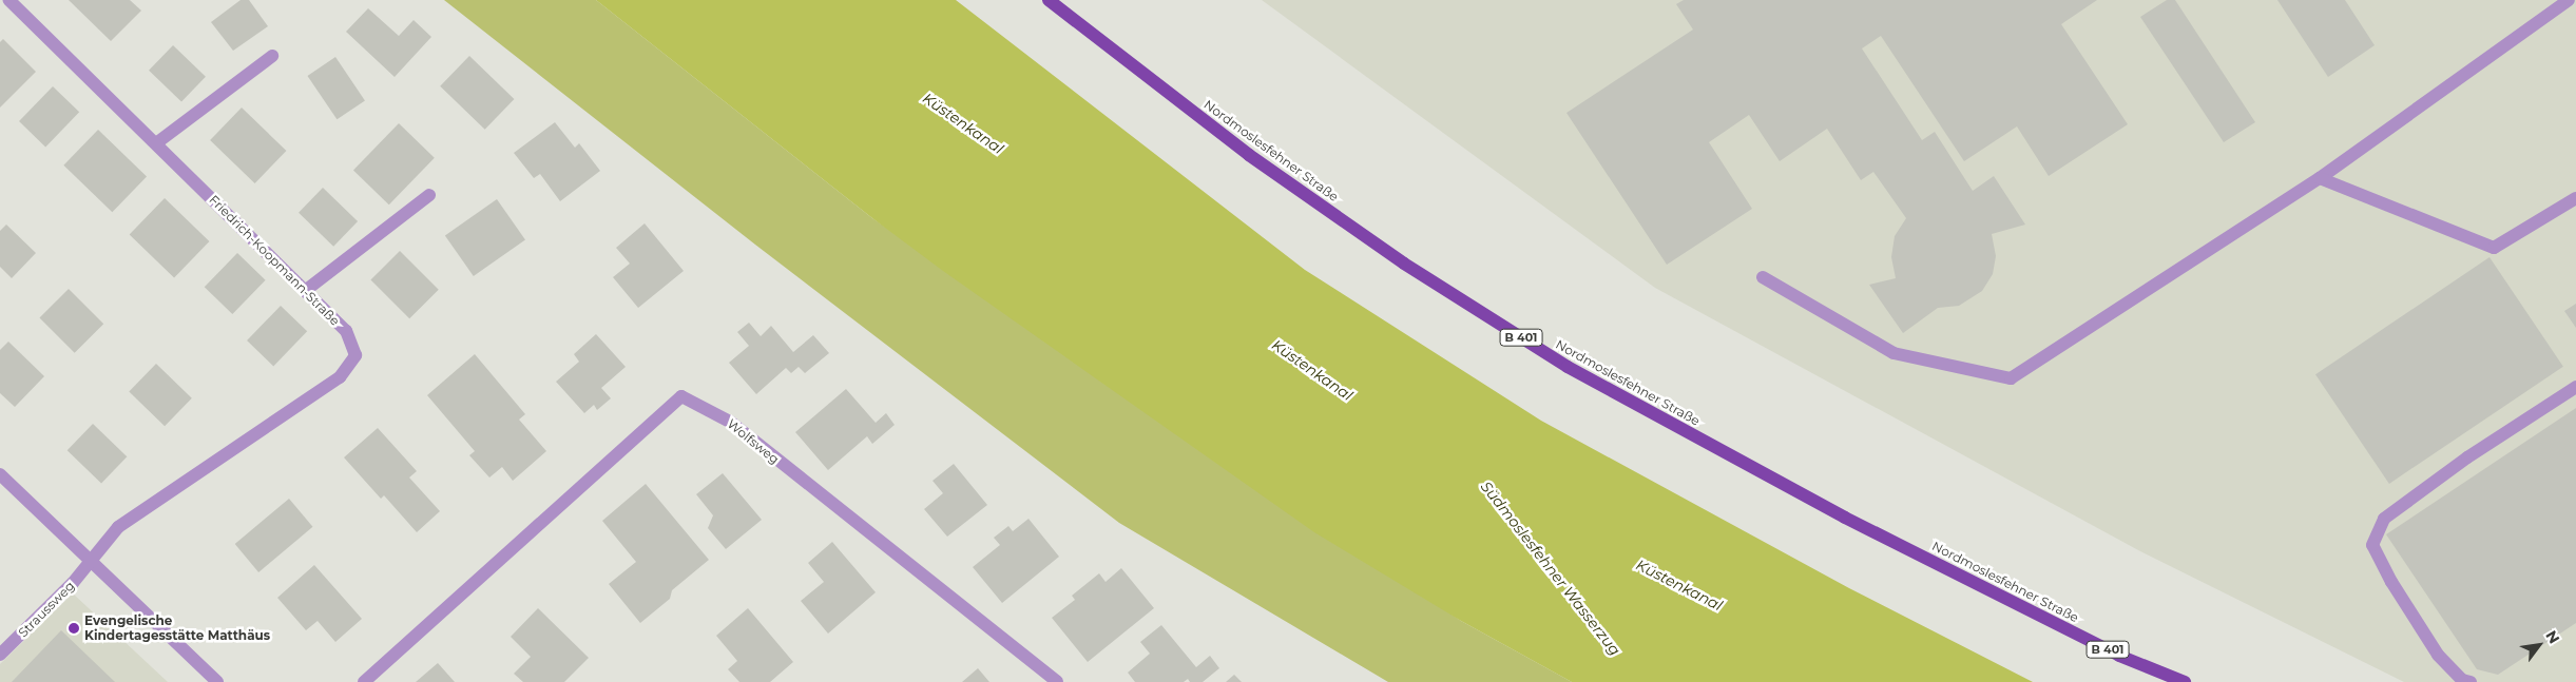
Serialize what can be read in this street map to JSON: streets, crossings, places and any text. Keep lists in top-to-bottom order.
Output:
{
  "streets": {
    "main road": ["Nordmoslesfehner Straße", "B 401"],
    "street": ["Friedrich-Koopmann-Straße", "Wolfsweg", "Straussweg"]
  },
  "crossings": [
    ["Friedrich-Koopmann-Straße", "Straussweg"]
  ],
  "water": ["Küstenkanal", "Südmoslesfehner Wasserzug"],
  "places": ["Evengelische Kindertagesstätte Matthäus"],
  "north": "top right"
}
